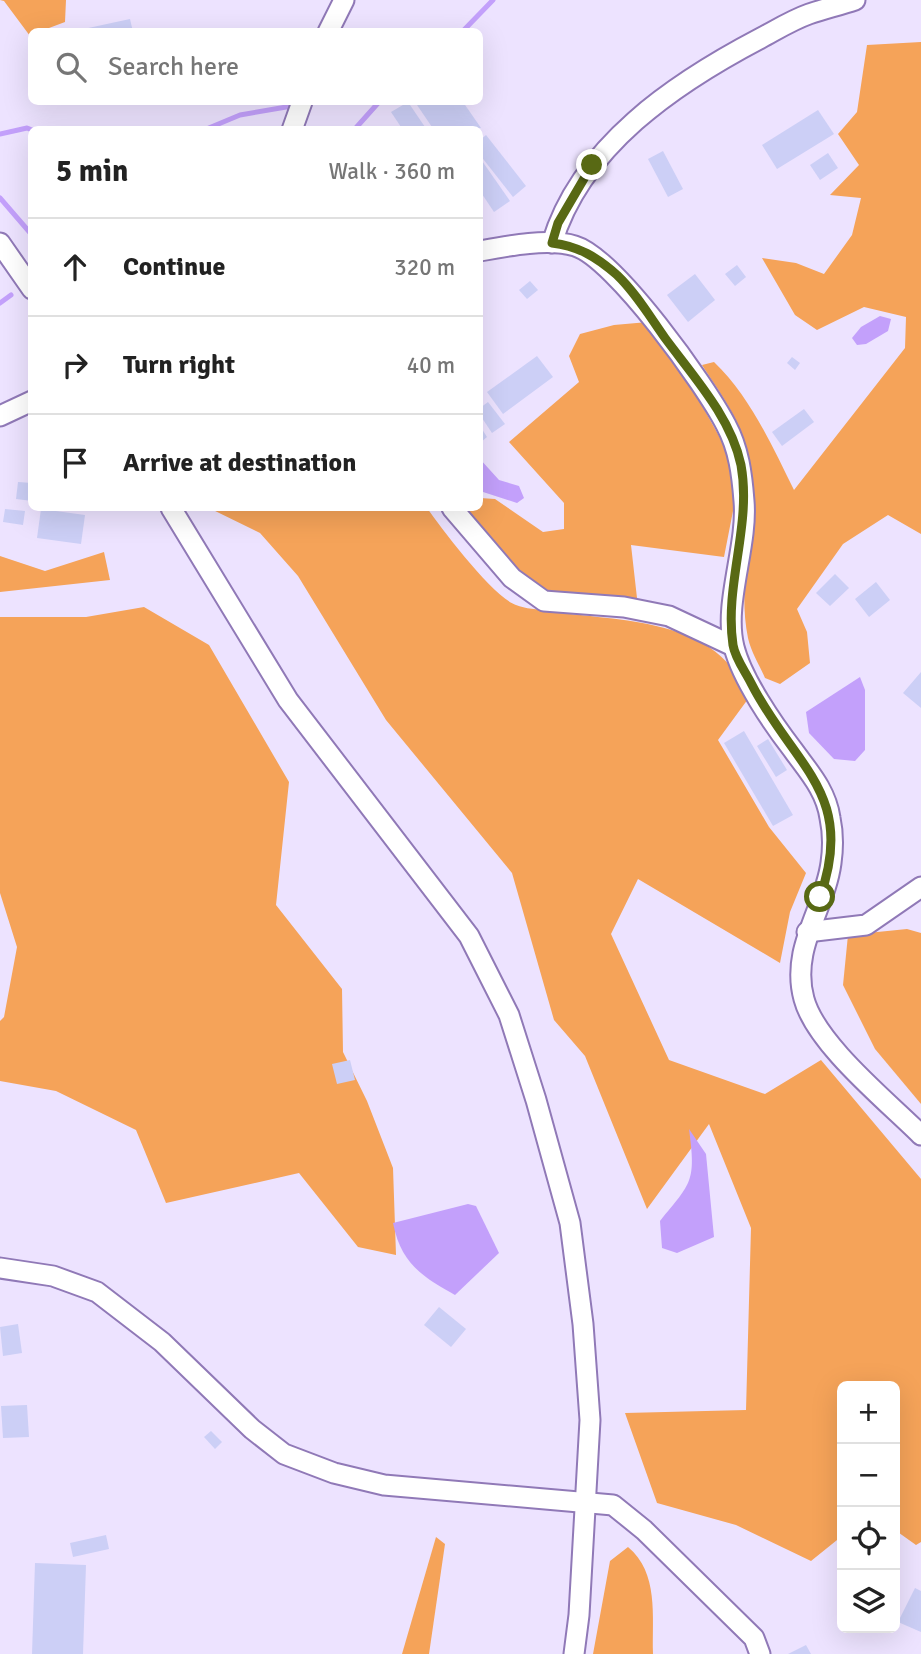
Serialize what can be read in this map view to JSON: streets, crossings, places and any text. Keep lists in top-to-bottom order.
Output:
{
  "page": {
    "search": "Search here",
    "heading": ["5 min", "Walk · 360 m"],
    "list": [
      ["Continue", "320 m"],
      ["Turn right", "40 m"],
      "Arrive at destination"
    ],
    "map_buttons": ["+", "−"]
  }
}
